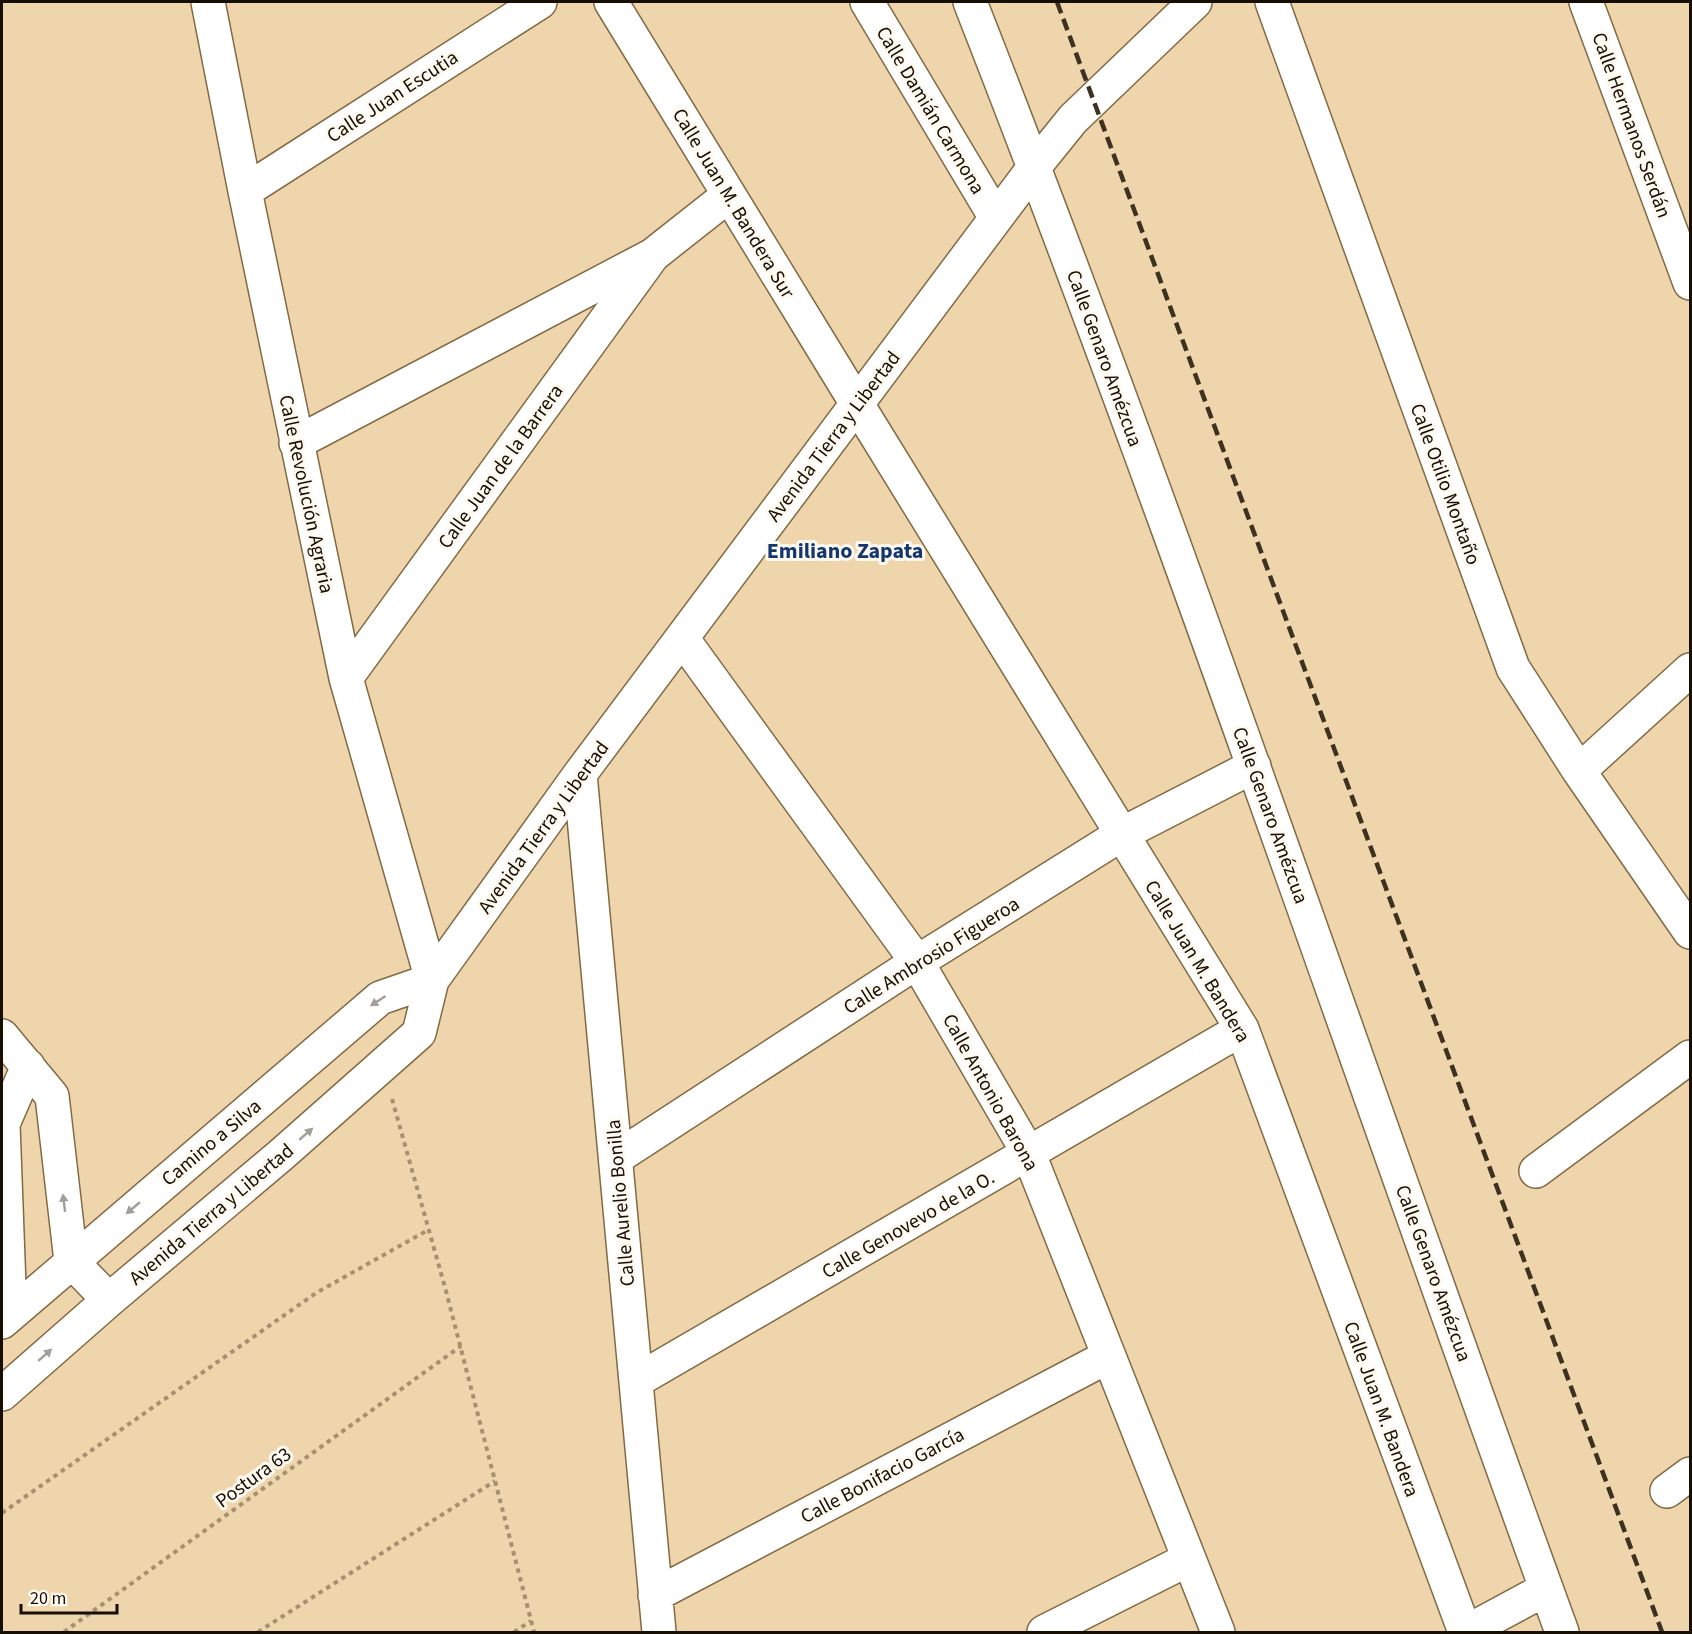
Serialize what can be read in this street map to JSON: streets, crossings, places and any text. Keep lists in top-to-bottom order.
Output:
{
  "streets": {
    "street": [
      "Calle Juan Escutia",
      "Calle Damián Carmona",
      "Calle Hermanos Serdán",
      "Calle Juan M. Bandera Sur",
      "Calle Genaro Amézcua",
      "Avenida Tierra y Libertad",
      "Calle Juan de la Barrera",
      "Calle Otilio Montaño",
      "Calle Revolución Agraria",
      "Calle Ambrosio Figueroa",
      "Calle Juan M. Bandera",
      "Calle Antonio Barona",
      "Camino a Silva",
      "Calle Aurelio Bonilla",
      "Calle Genovevo de la O.",
      "Calle Bonifacio García"
    ],
    "path": ["Postura 63"]
  },
  "crossings": [
    ["Calle Juan Escutia", "Calle Revolución Agraria"],
    ["Calle Damián Carmona", "Avenida Tierra y Libertad"],
    ["Calle Juan M. Bandera Sur", "Avenida Tierra y Libertad"],
    ["Calle Juan M. Bandera Sur", "Calle Juan de la Barrera"],
    ["Calle Juan M. Bandera Sur", "Calle Juan M. Bandera"],
    ["Calle Genaro Amézcua", "Avenida Tierra y Libertad"],
    ["Calle Genaro Amézcua", "Calle Ambrosio Figueroa"],
    ["Avenida Tierra y Libertad", "Calle Revolución Agraria"],
    ["Avenida Tierra y Libertad", "Calle Juan M. Bandera"],
    ["Avenida Tierra y Libertad", "Calle Antonio Barona"],
    ["Avenida Tierra y Libertad", "Camino a Silva"],
    ["Avenida Tierra y Libertad", "Calle Aurelio Bonilla"],
    ["Calle Juan de la Barrera", "Calle Revolución Agraria"],
    ["Calle Revolución Agraria", "Camino a Silva"],
    ["Calle Ambrosio Figueroa", "Calle Juan M. Bandera"],
    ["Calle Ambrosio Figueroa", "Calle Antonio Barona"],
    ["Calle Ambrosio Figueroa", "Calle Aurelio Bonilla"],
    ["Calle Juan M. Bandera", "Calle Genovevo de la O."],
    ["Calle Antonio Barona", "Calle Genovevo de la O."],
    ["Calle Antonio Barona", "Calle Bonifacio García"],
    ["Calle Aurelio Bonilla", "Calle Genovevo de la O."],
    ["Calle Aurelio Bonilla", "Calle Bonifacio García"]
  ],
  "one_way": ["Camino a Silva"],
  "districts": ["Emiliano Zapata"],
  "scale_bar": "20 m"
}
